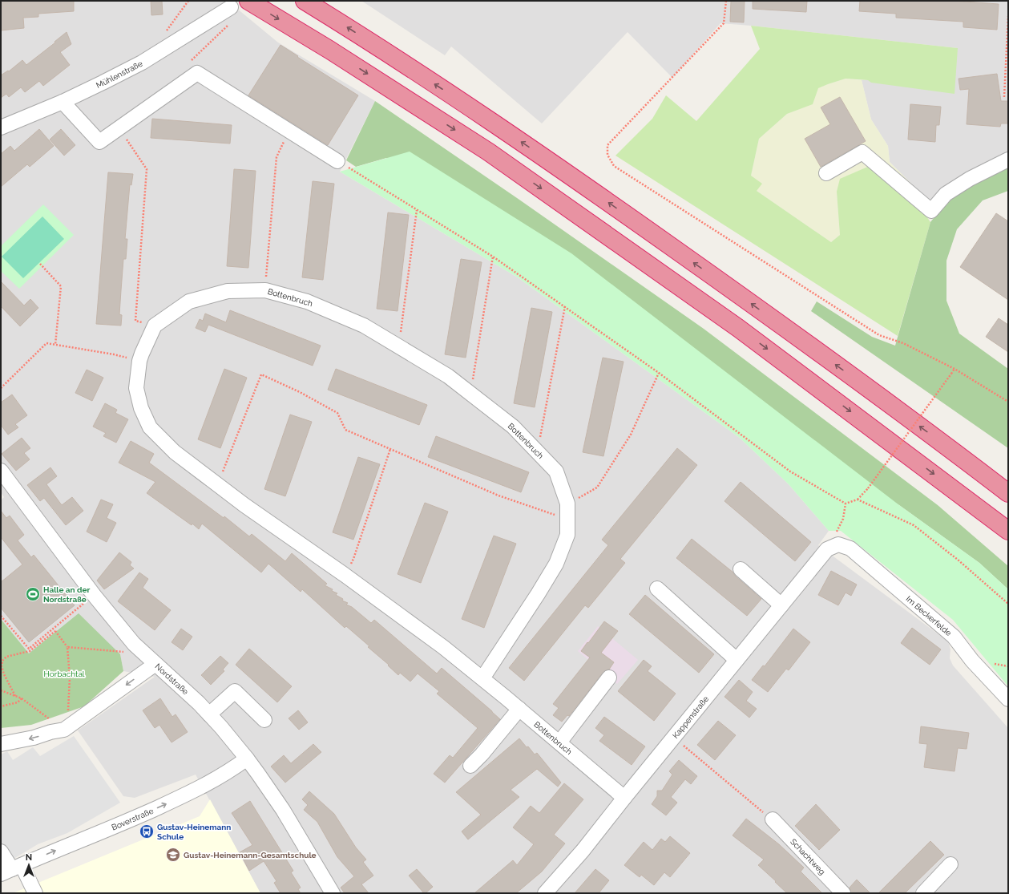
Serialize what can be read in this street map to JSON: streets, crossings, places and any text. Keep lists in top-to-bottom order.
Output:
{
  "streets": {
    "street": [
      "Mühlenstraße",
      "Bottenbruch",
      "Im Beckerfelde",
      "Nordstraße",
      "Kappenstraße",
      "Boverstraße",
      "Schachtweg"
    ]
  },
  "crossings": [
    ["Bottenbruch", "Kappenstraße"],
    ["Im Beckerfelde", "Kappenstraße"],
    ["Nordstraße", "Boverstraße"]
  ],
  "parks": ["Horbachtal"],
  "places": {
    "sports": ["Halle an der Nordstraße"],
    "bus stop": ["Gustav-Heinemann Schule"],
    "school or university": ["Gustav-Heinemann-Gesamtschule"]
  },
  "north": "top"
}
